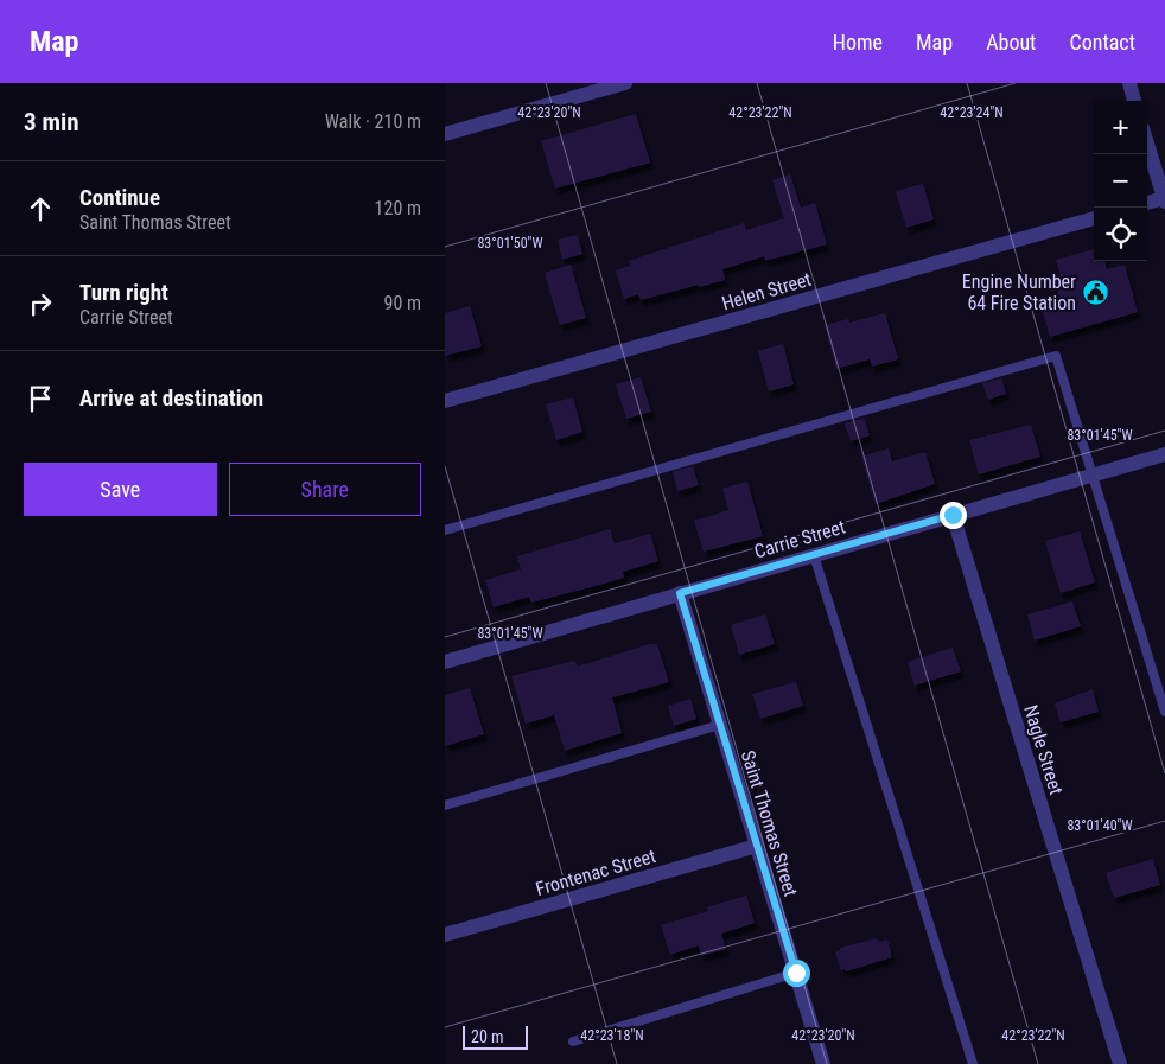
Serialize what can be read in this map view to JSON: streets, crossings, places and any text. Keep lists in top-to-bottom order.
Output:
{
  "streets": {
    "street": [
      "Helen Street",
      "Carrie Street",
      "Nagle Street",
      "Saint Thomas Street",
      "Frontenac Street"
    ]
  },
  "crossings": [
    ["Carrie Street", "Nagle Street"],
    ["Carrie Street", "Saint Thomas Street"],
    ["Saint Thomas Street", "Frontenac Street"]
  ],
  "places": {
    "public building": ["Engine Number 64 Fire Station"]
  },
  "scale_bar": "20 m",
  "page": {
    "header": "Map",
    "nav": [
      "Home",
      "Map",
      "About",
      "Contact"
    ],
    "heading": ["3 min", "Walk · 210 m"],
    "map_buttons": ["+", "−"],
    "list": [
      ["Continue", "Saint Thomas Street", "120 m"],
      ["Turn right", "Carrie Street", "90 m"],
      "Arrive at destination"
    ],
    "buttons": ["Save", "Share"],
    "scale": "20 m"
  },
  "coordinates": [
    "42°23'20\"N",
    "42°23'22\"N",
    "42°23'24\"N",
    "83°01'50\"W",
    "83°01'45\"W",
    "83°01'40\"W",
    "42°23'18\"N"
  ]
}
